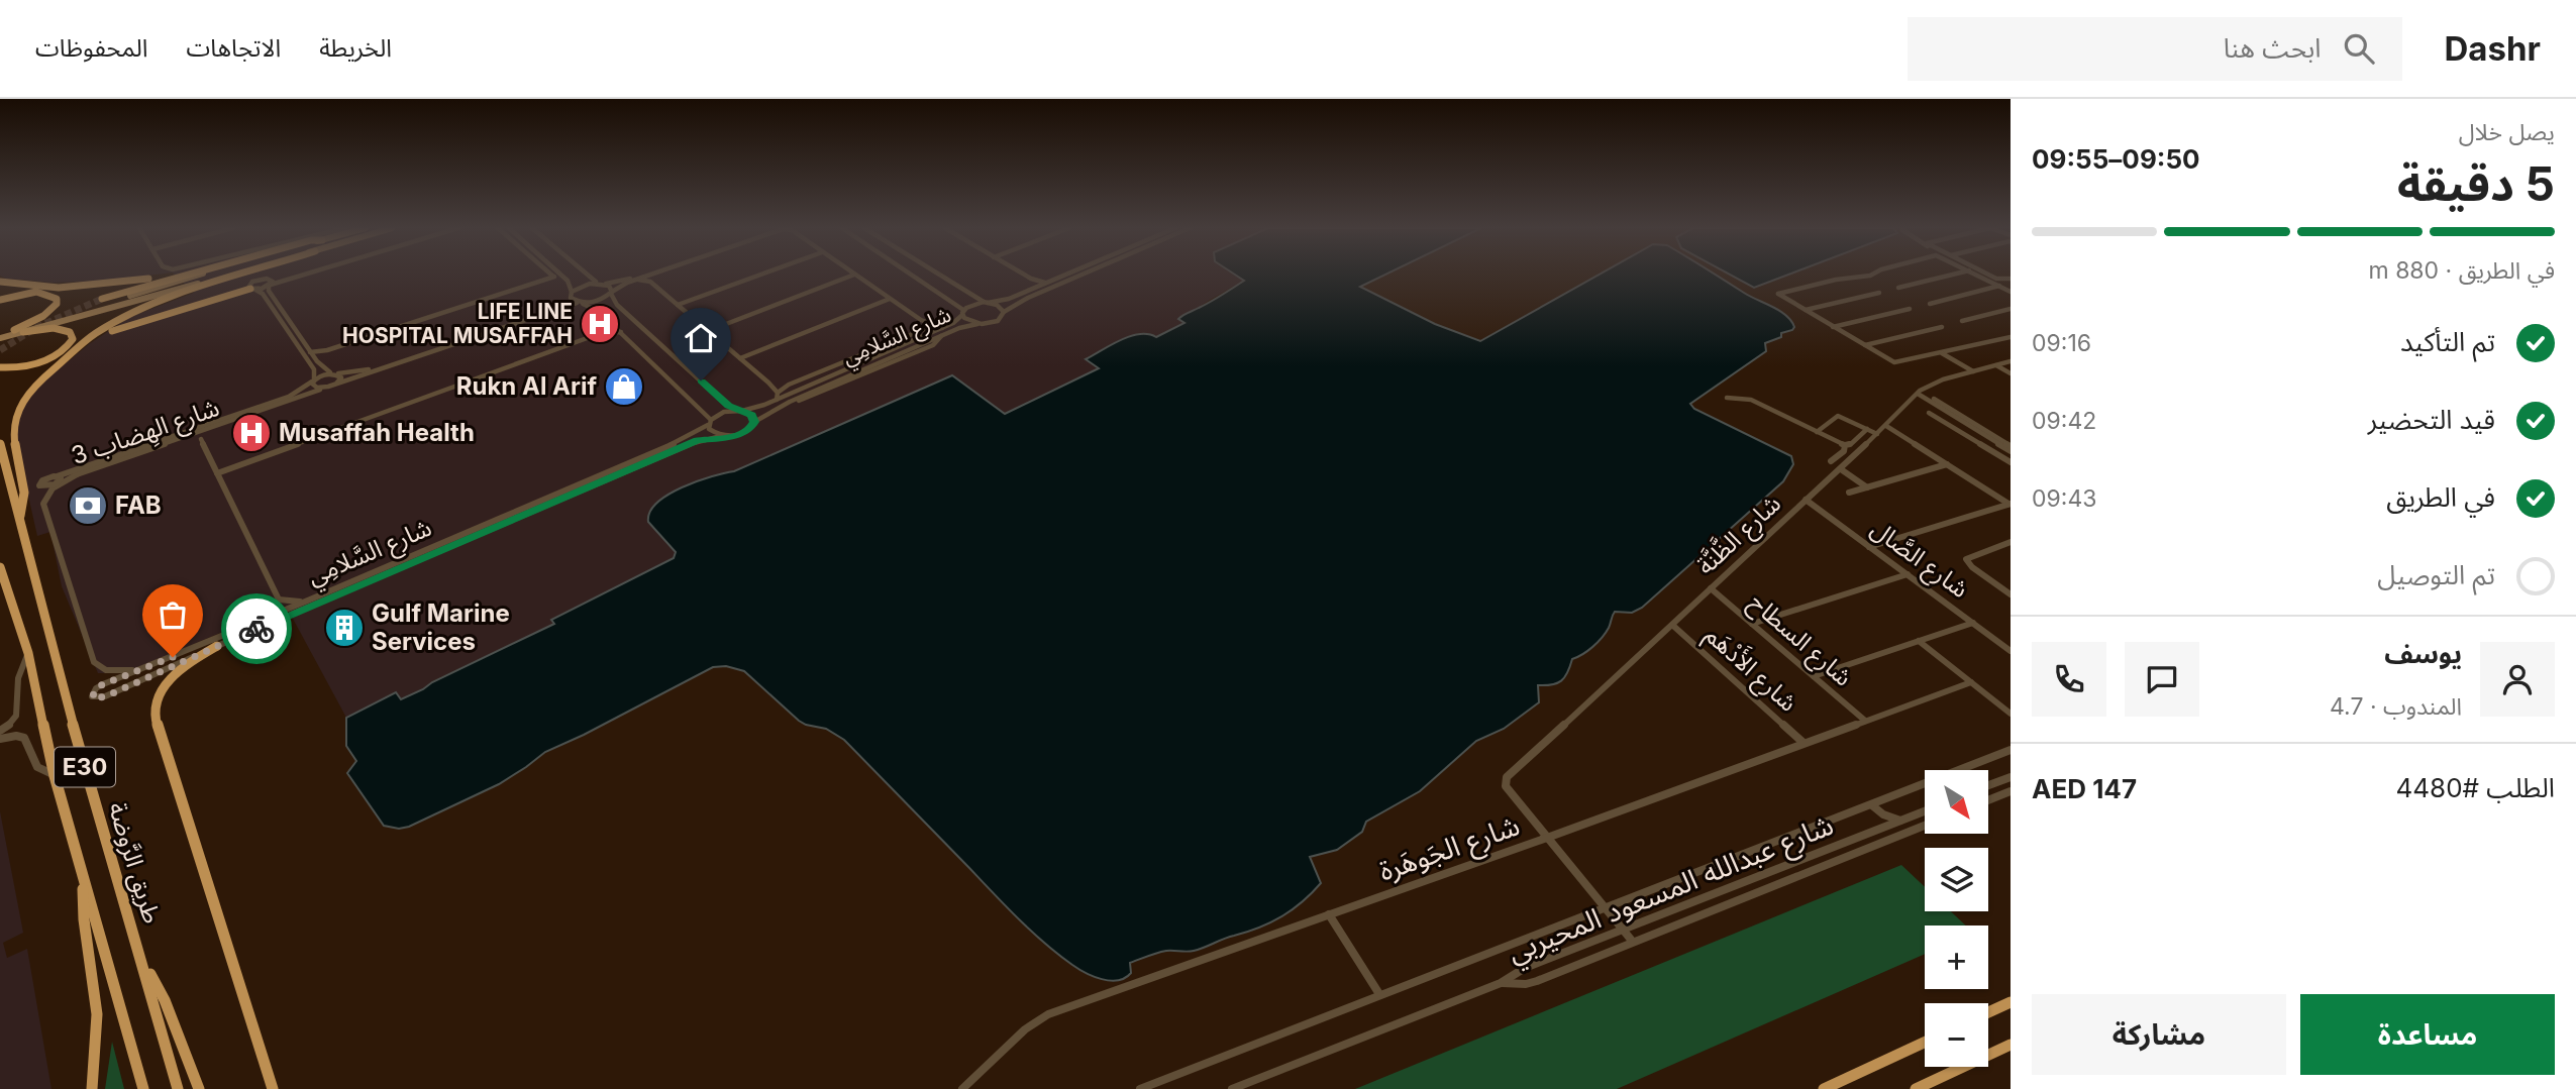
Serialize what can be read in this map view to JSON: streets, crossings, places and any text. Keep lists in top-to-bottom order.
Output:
{
  "streets": {
    "highway": ["E30", "طريق الرَّوضة"],
    "street": [
      "شارع السَّلامِي",
      "شارع الهِضاب 3",
      "شارع الظَّنَّة",
      "شارع الصَّال",
      "شارع السطاح",
      "شارع الأَدْهَم",
      "شارع الجَوهَرة",
      "شارع عبدالله المسعود المحيربي"
    ]
  },
  "crossings": [
    ["شارع الظَّنَّة", "شارع الصَّال"],
    ["شارع الظَّنَّة", "شارع السطاح"],
    ["شارع الظَّنَّة", "شارع الأَدْهَم"],
    ["شارع الظَّنَّة", "شارع الجَوهَرة"],
    ["شارع الظَّنَّة", "شارع عبدالله المسعود المحيربي"],
    ["شارع السطاح", "شارع الجَوهَرة"],
    ["شارع الأَدْهَم", "شارع الجَوهَرة"]
  ],
  "places": {
    "hospital": ["LIFE LINE HOSPITAL MUSAFFAH", "Musaffah Health"],
    "shop": ["Rukn Al Arif"],
    "bank": ["FAB"],
    "building": ["Gulf Marine Services"]
  },
  "north": "bottom right",
  "page": {
    "header": "Dashr",
    "search": "ابحث هنا",
    "nav": ["الخريطة", "الاتجاهات", "المحفوظات"],
    "heading": ["5 دقيقة", "يصل خلال", "09:50–09:55"],
    "panel": [
      "يوسف",
      "المندوب · 4.7",
      "الطلب #4480",
      "AED 147"
    ],
    "bar": "في الطريق · 880 m",
    "list": [
      ["تم التأكيد", "09:16"],
      ["قيد التحضير", "09:42"],
      ["في الطريق", "09:43"],
      "تم التوصيل"
    ],
    "map_buttons": ["+", "−"],
    "buttons": ["مساعدة", "مشاركة"]
  }
}
